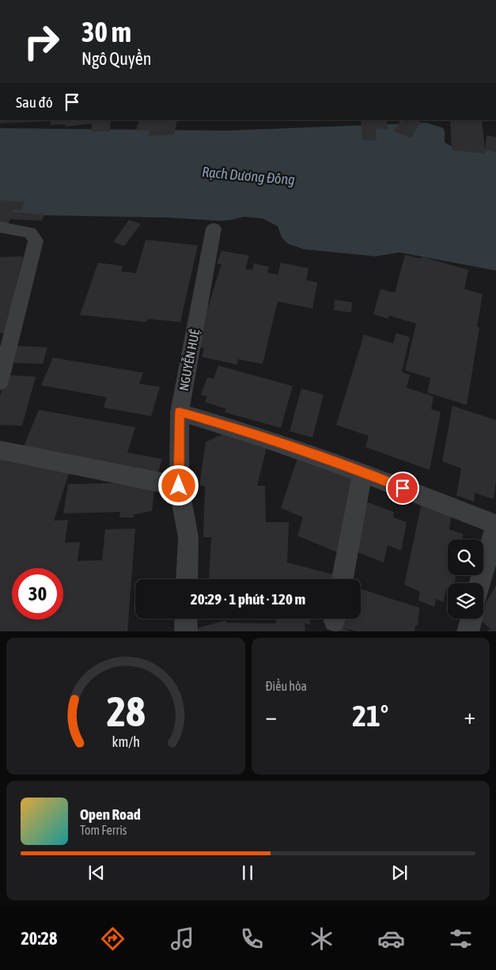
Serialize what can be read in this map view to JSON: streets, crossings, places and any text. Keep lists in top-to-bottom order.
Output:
{
  "streets": {
    "street": ["NGUYỄN HUỆ"]
  },
  "water": ["Rạch Dương Đông"],
  "page": {
    "turn": ["30 m", "Ngô Quyền"],
    "then": "Sau đó",
    "limit": "30",
    "trip": "20:29 · 1 phút · 120 m",
    "tile": "Điều hòa",
    "heat": ["−", "21°", "+"],
    "song": ["Open Road", "Tom Ferris"],
    "tabs": "20:28",
    "gauge": ["28", "km/h"]
  }
}
